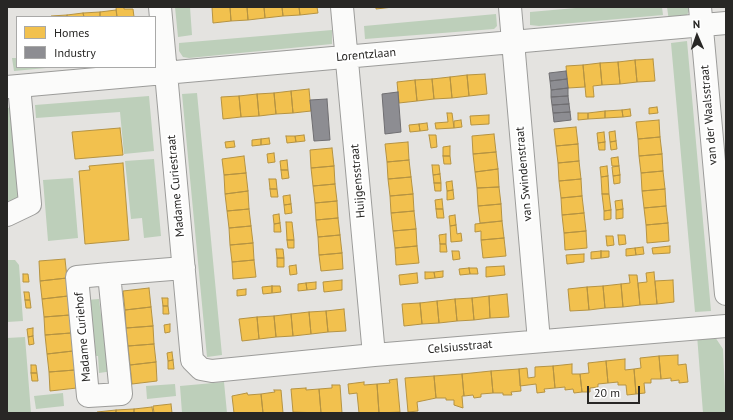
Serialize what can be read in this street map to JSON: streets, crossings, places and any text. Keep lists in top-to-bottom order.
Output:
{
  "streets": {
    "street": [
      "Lorentzlaan",
      "van der Waalsstraat",
      "van Swindenstraat",
      "Huijgensstraat",
      "Madame Curiestraat",
      "Madame Curiehof",
      "Celsiusstraat"
    ]
  },
  "crossings": [
    ["Lorentzlaan", "van der Waalsstraat"],
    ["Lorentzlaan", "van Swindenstraat"],
    ["Lorentzlaan", "Huijgensstraat"],
    ["Lorentzlaan", "Madame Curiestraat"],
    ["van Swindenstraat", "Celsiusstraat"],
    ["Huijgensstraat", "Celsiusstraat"],
    ["Madame Curiestraat", "Madame Curiehof"],
    ["Madame Curiestraat", "Celsiusstraat"]
  ],
  "legend": ["Homes", "Industry"],
  "scale_bar": "20 m",
  "north": "top"
}
